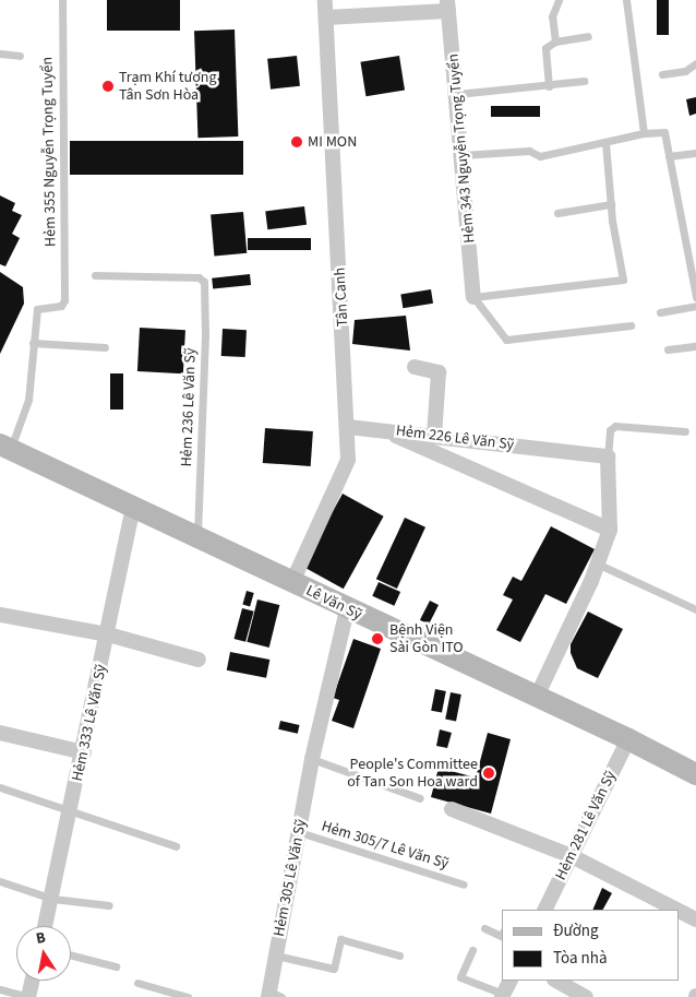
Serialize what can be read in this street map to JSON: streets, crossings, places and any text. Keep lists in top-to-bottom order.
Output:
{
  "streets": {
    "main road": ["Lê Văn Sỹ"],
    "street": [
      "Hẻm 343 Nguyễn Trọng Tuyển",
      "Tân Canh",
      "Hẻm 226 Lê Văn Sỹ",
      "Hẻm 333 Lê Văn Sỹ",
      "Hẻm 281 Lê Văn Sỹ",
      "Hẻm 305 Lê Văn Sỹ"
    ],
    "lane": ["Hẻm 355 Nguyễn Trọng Tuyển", "Hẻm 236 Lê Văn Sỹ", "Hẻm 305/7 Lê Văn Sỹ"]
  },
  "crossings": [
    ["Tân Canh", "Lê Văn Sỹ"],
    ["Hẻm 236 Lê Văn Sỹ", "Lê Văn Sỹ"],
    ["Lê Văn Sỹ", "Hẻm 333 Lê Văn Sỹ"],
    ["Lê Văn Sỹ", "Hẻm 281 Lê Văn Sỹ"],
    ["Lê Văn Sỹ", "Hẻm 305 Lê Văn Sỹ"],
    ["Hẻm 305/7 Lê Văn Sỹ", "Hẻm 305 Lê Văn Sỹ"]
  ],
  "places": [
    "Trạm Khí tượng Tân Sơn Hòa",
    "MI MON",
    "Bệnh Viện Sài Gòn ITO",
    "People's Committee of Tan Son Hoa ward"
  ],
  "legend": ["Đường", "Tòa nhà"],
  "north": "top"
}
